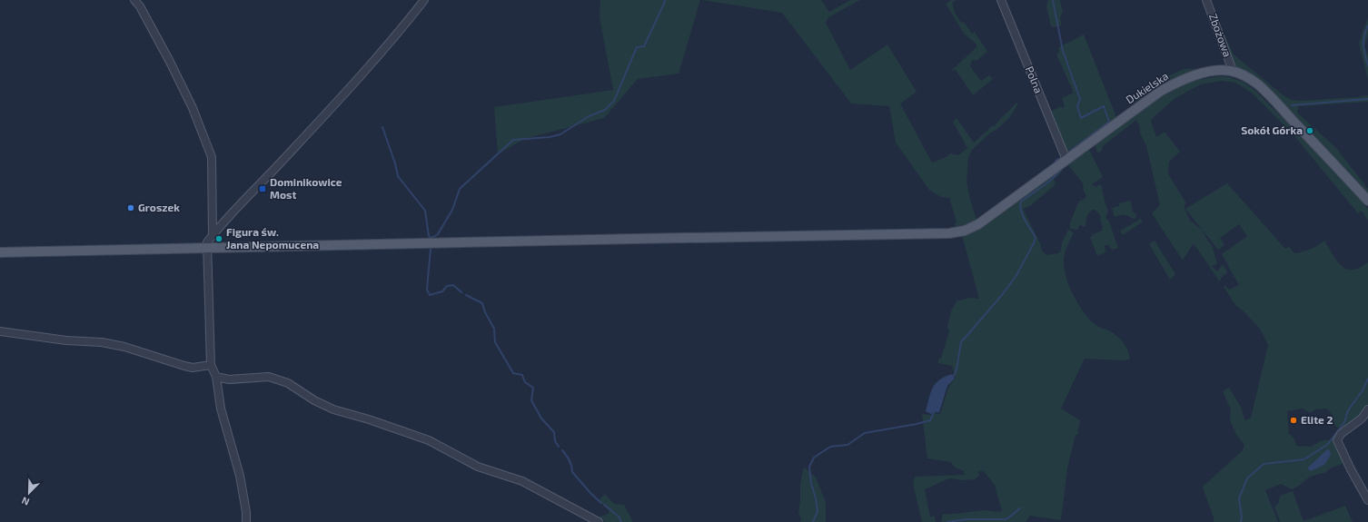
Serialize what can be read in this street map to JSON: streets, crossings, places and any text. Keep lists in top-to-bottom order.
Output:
{
  "streets": {
    "main road": ["Dukielska"],
    "street": ["Zbożowa", "Polna"]
  },
  "crossings": [
    ["Zbożowa", "Dukielska"],
    ["Polna", "Dukielska"]
  ],
  "places": {
    "other": [
      "Sokół Górka",
      "Groszek",
      "Figura św. Jana Nepomucena",
      "Elite 2"
    ],
    "transit": ["Dominikowice Most"]
  },
  "north": "bottom left"
}
